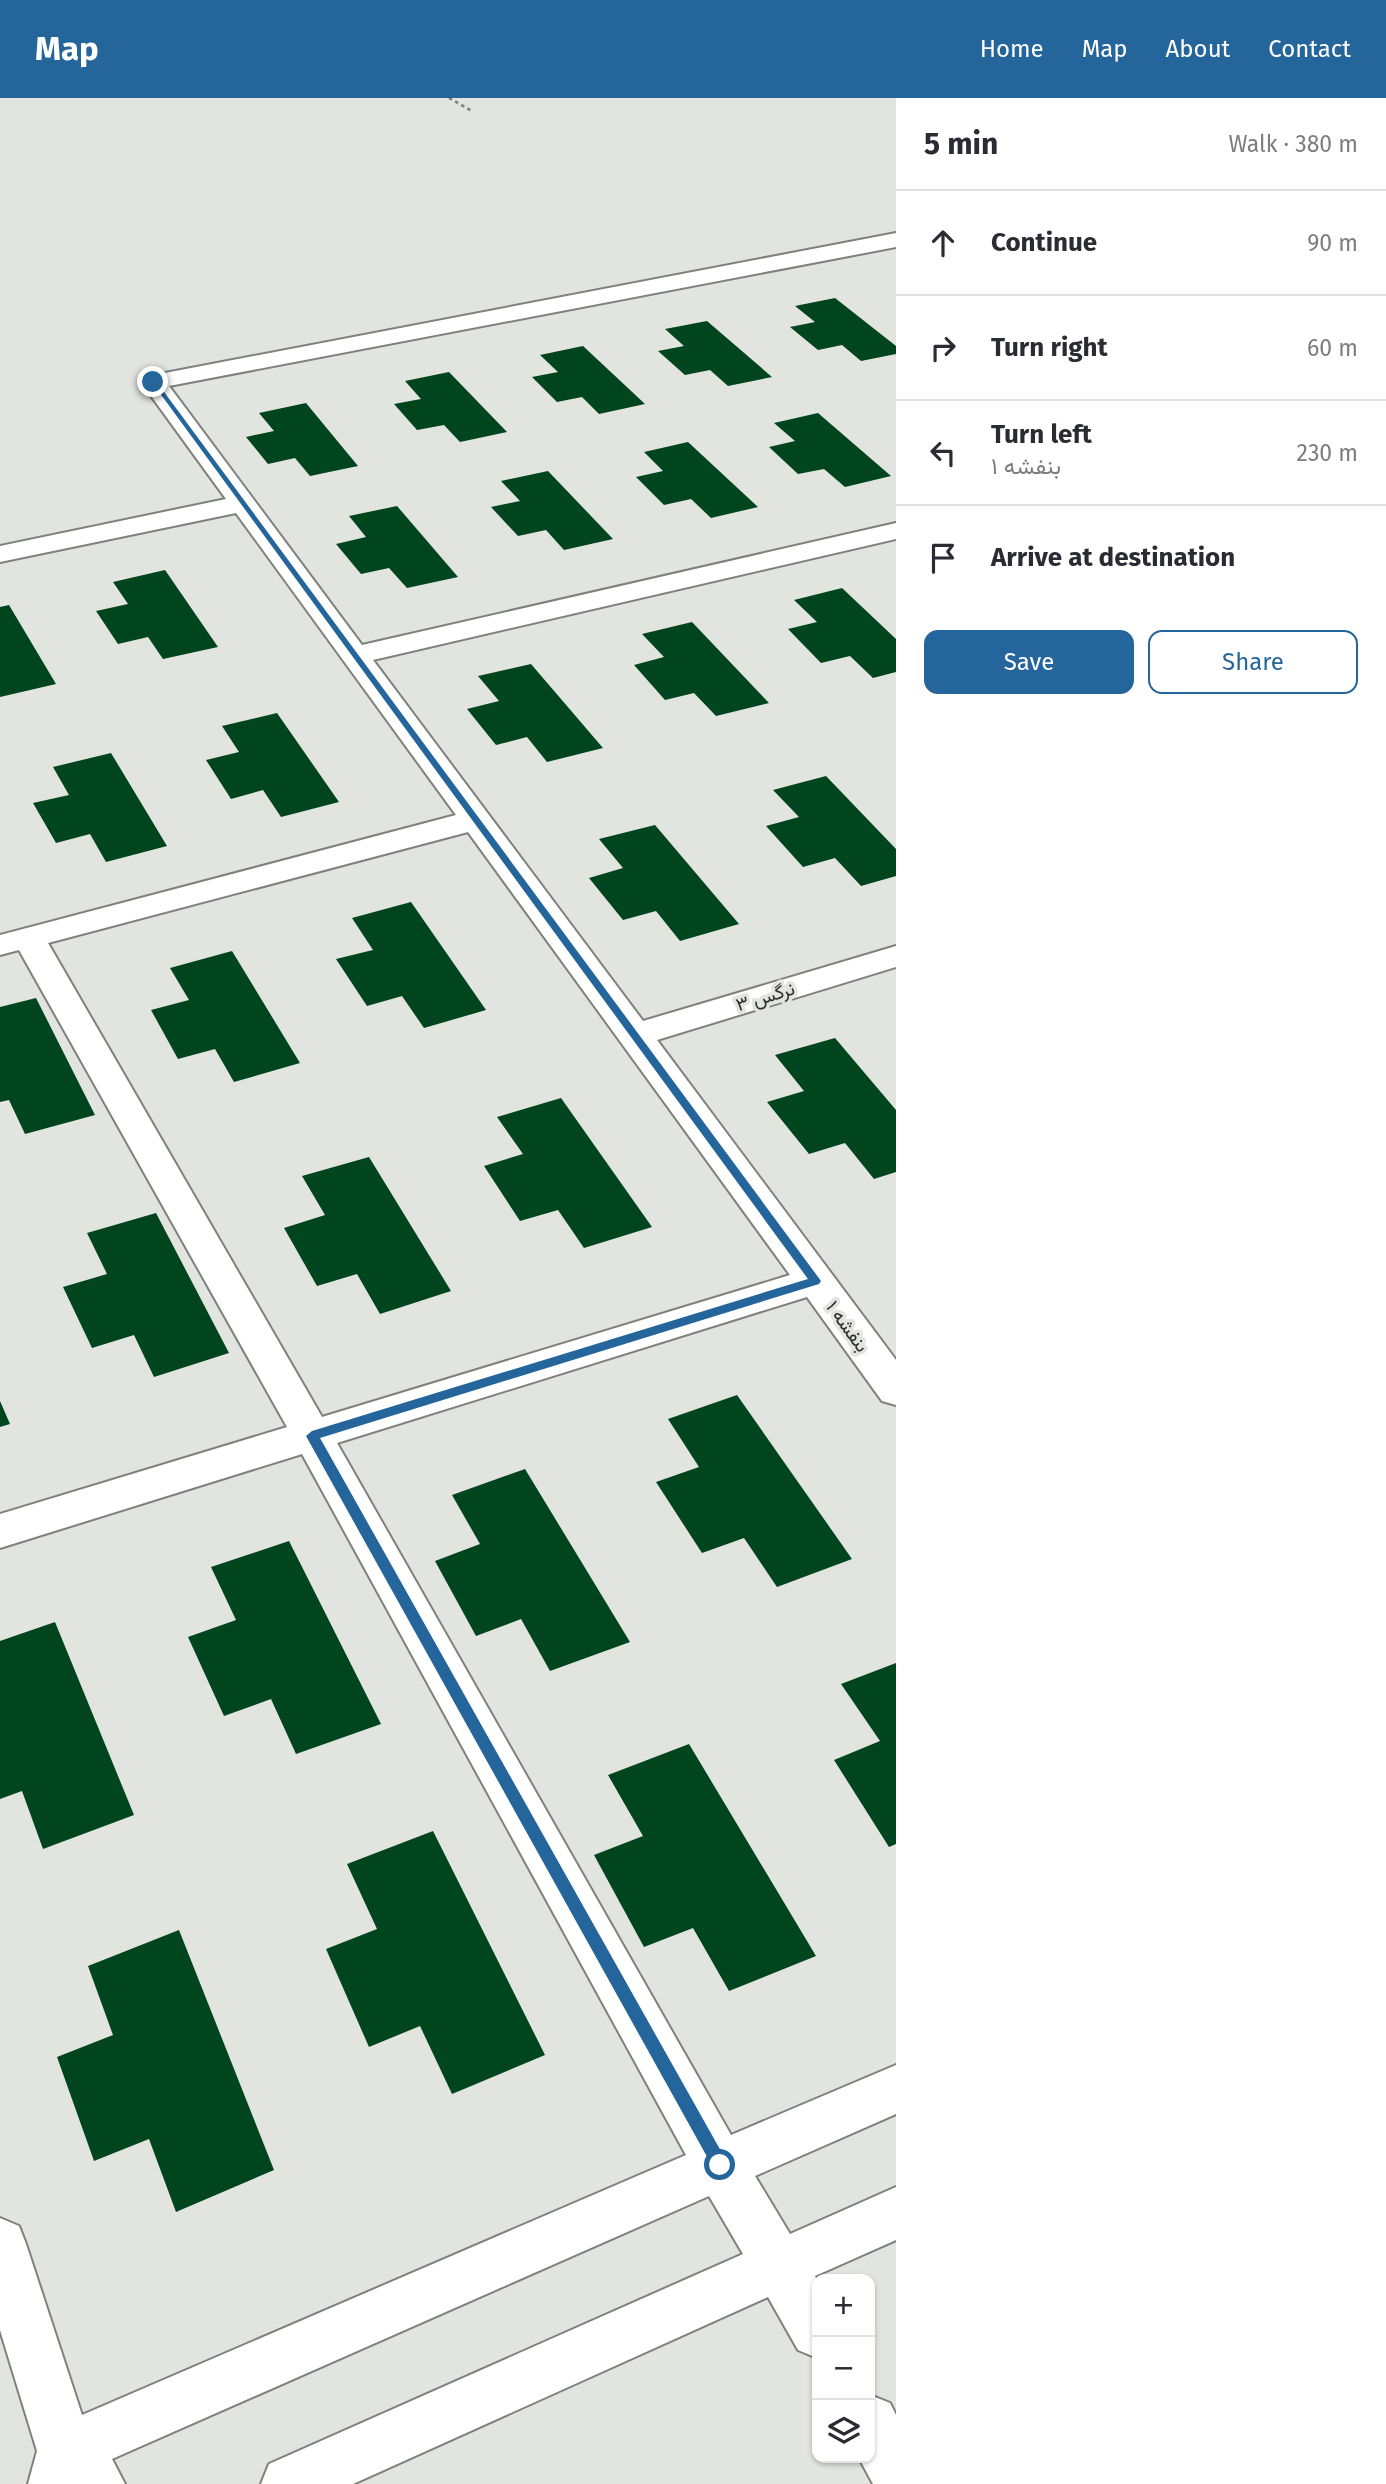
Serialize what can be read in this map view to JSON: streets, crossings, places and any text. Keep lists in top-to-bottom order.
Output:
{
  "streets": {
    "street": ["نرگس ۳", "بنفشه ۱"]
  },
  "crossings": [
    ["نرگس ۳", "بنفشه ۱"]
  ],
  "page": {
    "header": "Map",
    "nav": [
      "Home",
      "Map",
      "About",
      "Contact"
    ],
    "heading": ["5 min", "Walk · 380 m"],
    "list": [
      ["Continue", "90 m"],
      ["Turn right", "60 m"],
      ["Turn left", "بنفشه ۱", "230 m"],
      "Arrive at destination"
    ],
    "buttons": ["Save", "Share"],
    "map_buttons": ["+", "−"]
  }
}
